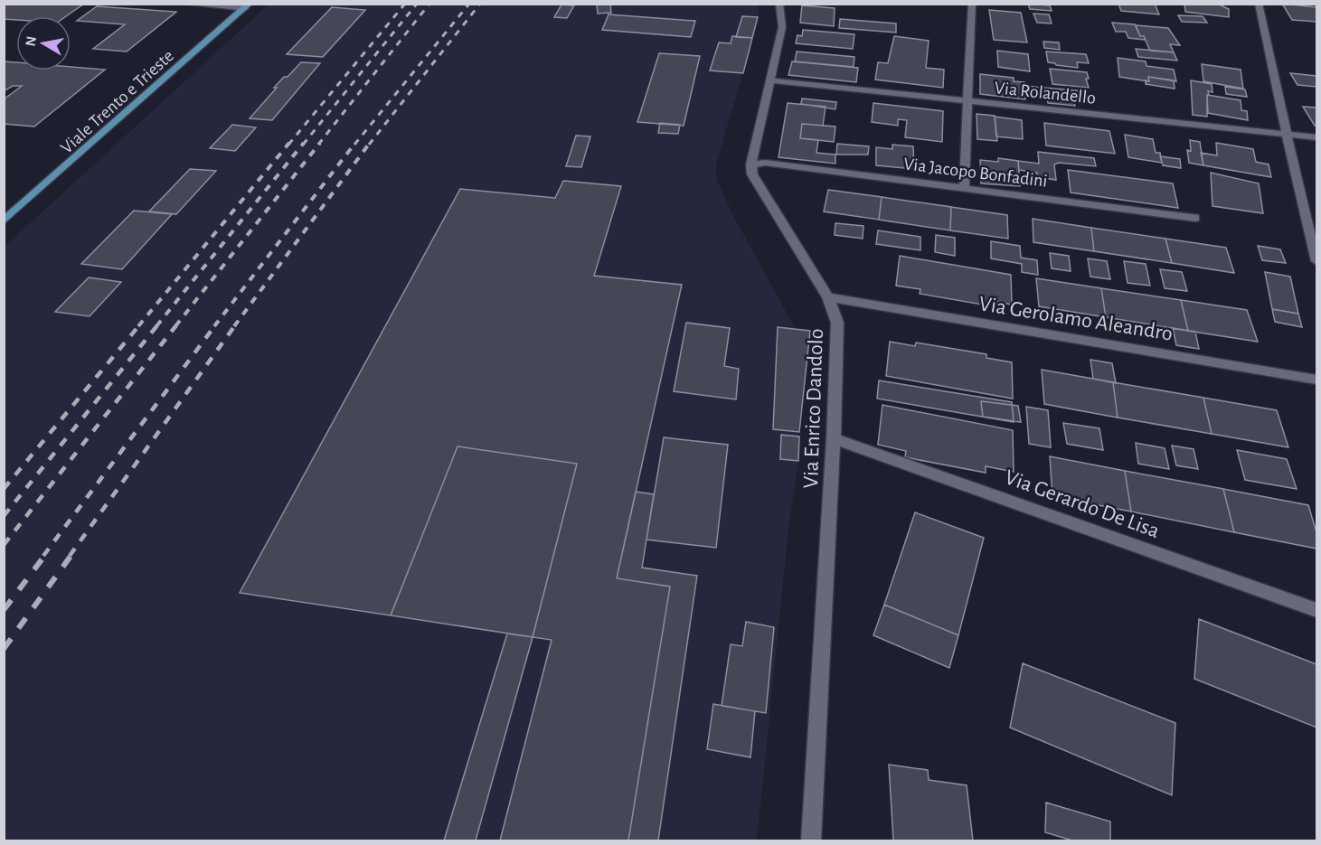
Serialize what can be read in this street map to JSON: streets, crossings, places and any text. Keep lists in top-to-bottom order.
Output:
{
  "streets": {
    "main road": ["Viale Trento e Trieste"],
    "street": [
      "Via Rolandello",
      "Via Jacopo Bonfadini",
      "Via Gerolamo Aleandro",
      "Via Enrico Dandolo",
      "Via Gerardo De Lisa"
    ]
  },
  "crossings": [
    ["Via Jacopo Bonfadini", "Via Enrico Dandolo"],
    ["Via Gerolamo Aleandro", "Via Enrico Dandolo"],
    ["Via Enrico Dandolo", "Via Gerardo De Lisa"]
  ],
  "north": "left"
}
